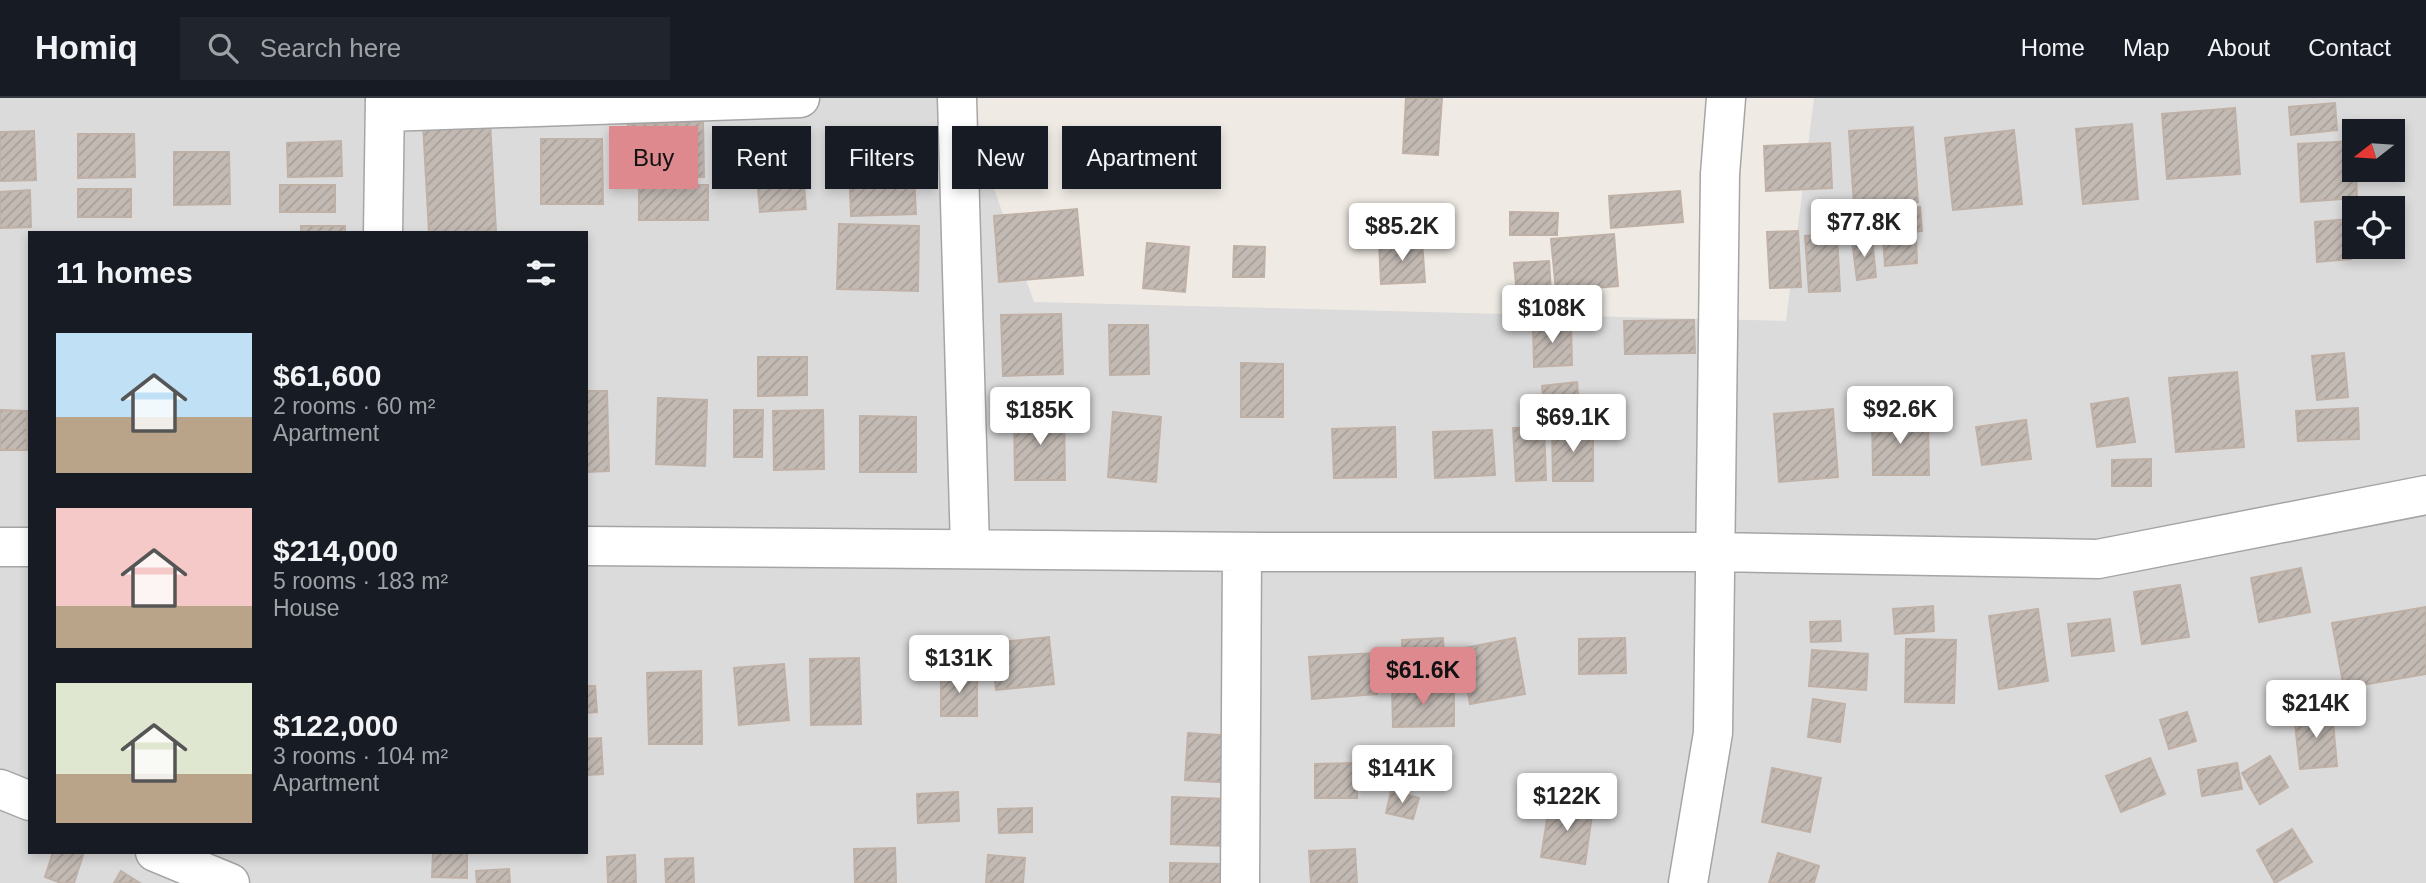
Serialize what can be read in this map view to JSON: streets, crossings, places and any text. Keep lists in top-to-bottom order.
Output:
{
  "north": "left",
  "page": {
    "header": "Homiq",
    "search": "Search here",
    "nav": [
      "Home",
      "Map",
      "About",
      "Contact"
    ],
    "chip": [
      "Buy",
      "Rent",
      "Filters",
      "New",
      "Apartment"
    ],
    "price": [
      "$77.8K",
      "$85.2K",
      "$108K",
      "$92.6K",
      "$185K",
      "$69.1K",
      "$131K",
      "$61.6K",
      "$214K",
      "$141K",
      "$122K"
    ],
    "heading": "11 homes",
    "list": [
      {
        "name": "$61,600",
        "note": "2 rooms · 60 m² · Apartment"
      },
      {
        "name": "$214,000",
        "note": "5 rooms · 183 m² · House"
      },
      {
        "name": "$122,000",
        "note": "3 rooms · 104 m² · Apartment"
      }
    ]
  }
}
